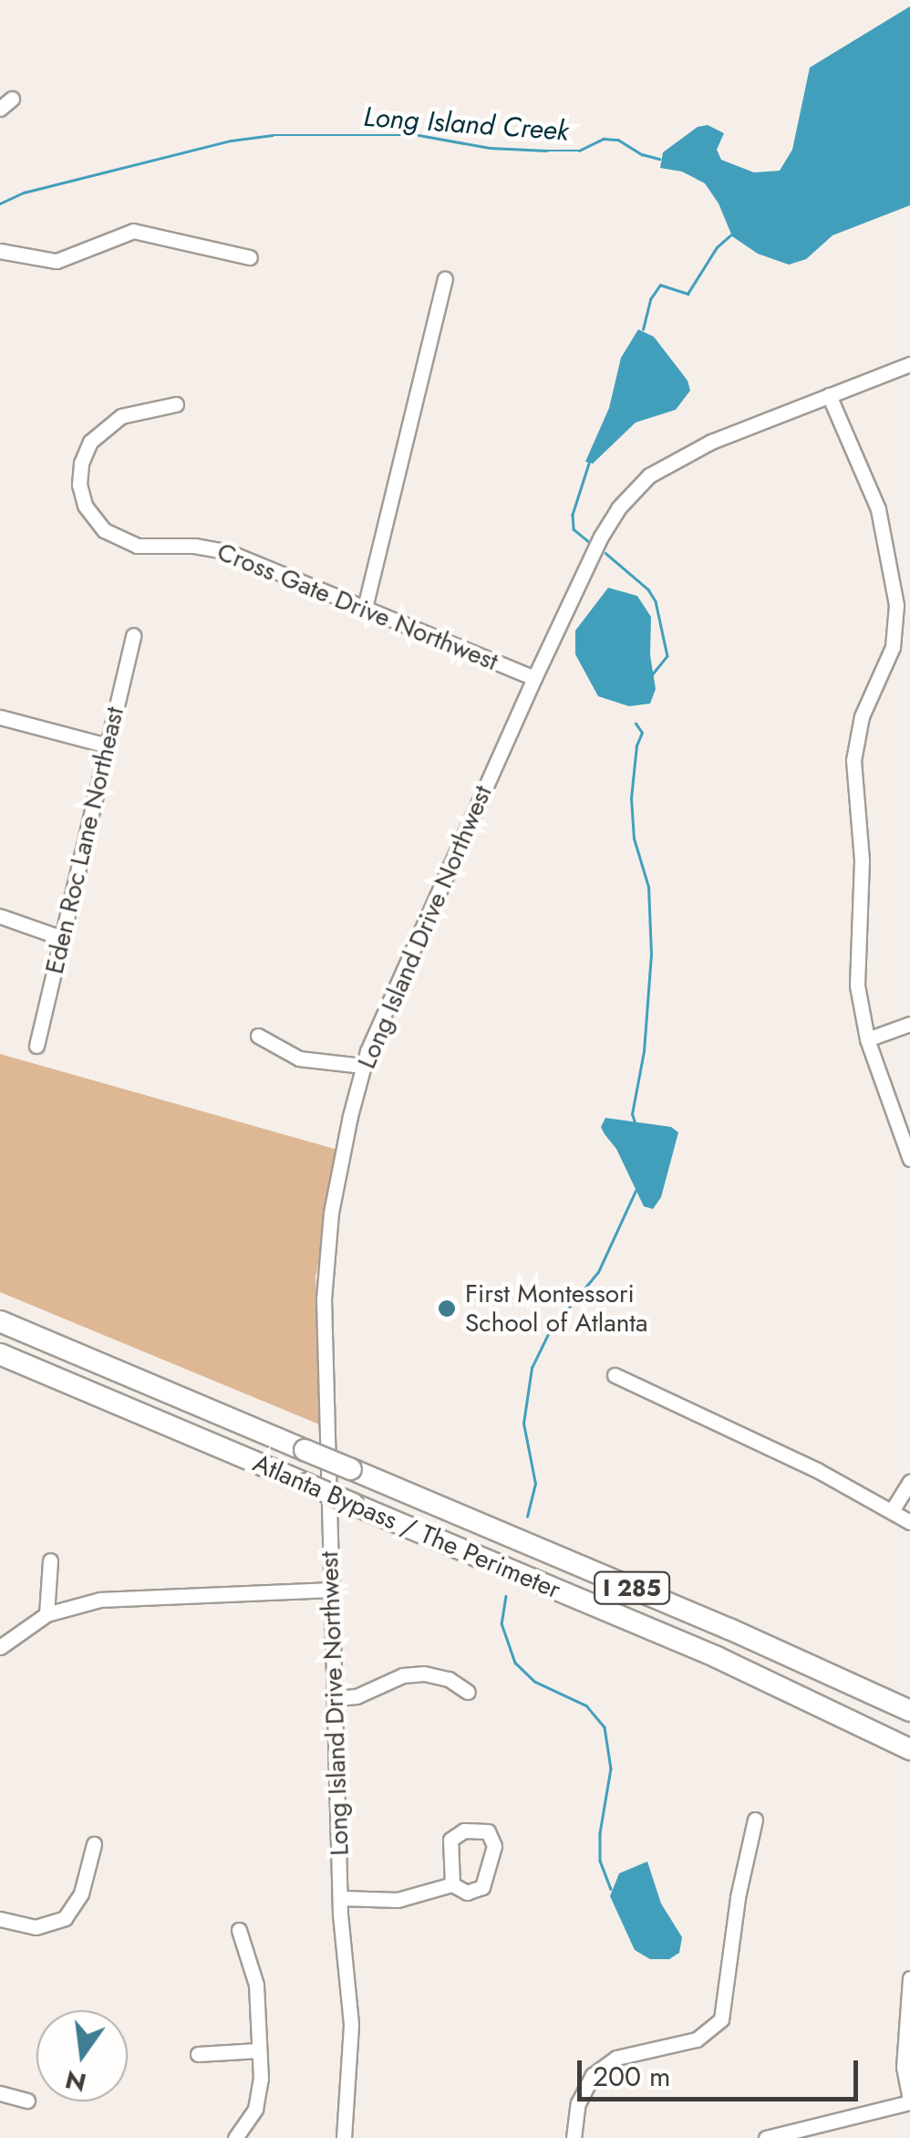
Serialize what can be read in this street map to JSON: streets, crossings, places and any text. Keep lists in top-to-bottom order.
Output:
{
  "streets": {
    "highway": ["Atlanta Bypass / The Perimeter", "I 285"],
    "street": ["Cross Gate Drive Northwest", "Eden Roc Lane Northeast", "Long Island Drive Northwest"]
  },
  "crossings": [
    ["Cross Gate Drive Northwest", "Long Island Drive Northwest"]
  ],
  "water": ["Long Island Creek"],
  "places": ["First Montessori School of Atlanta"],
  "scale_bar": "200 m",
  "north": "bottom"
}
